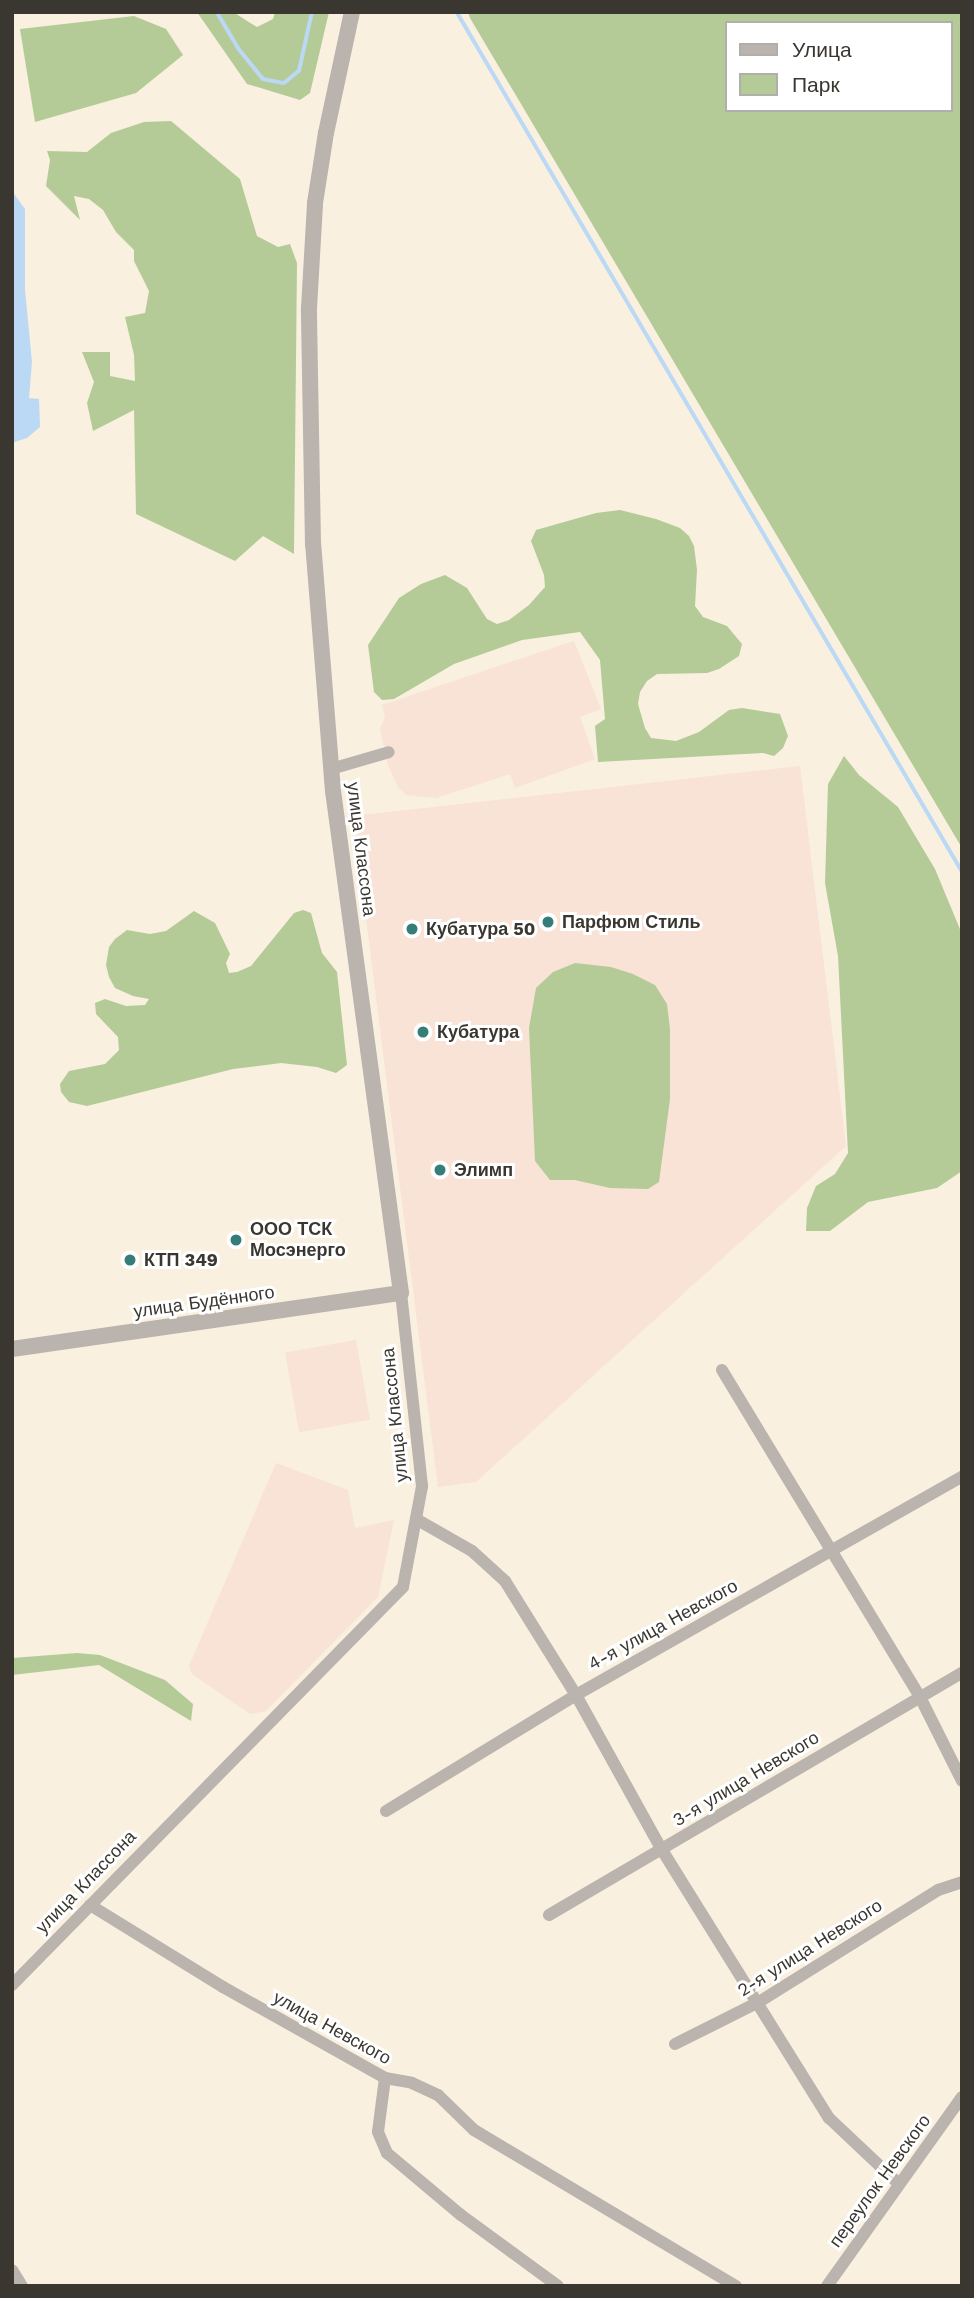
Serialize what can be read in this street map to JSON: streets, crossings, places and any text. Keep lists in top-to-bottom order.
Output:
{
  "streets": {
    "street": [
      "улица Классона",
      "улица Будённого",
      "4-я улица Невского",
      "3-я улица Невского",
      "2-я улица Невского",
      "улица Невского",
      "переулок Невского"
    ]
  },
  "crossings": [
    ["улица Классона", "улица Будённого"],
    ["улица Классона", "улица Невского"]
  ],
  "places": [
    "Парфюм Стиль",
    "Кубатура 50",
    "Кубатура",
    "Элимп",
    "ООО ТСК Мосэнерго",
    "КТП 349"
  ],
  "legend": ["Улица", "Парк"]
}
